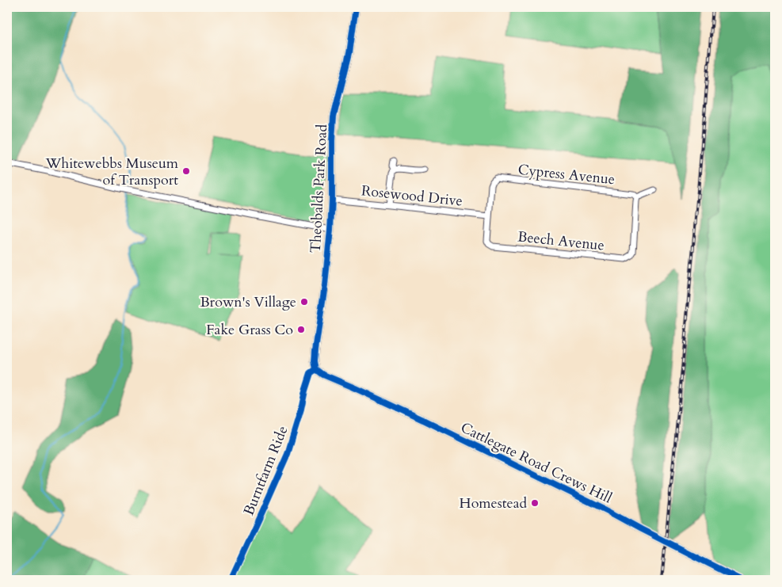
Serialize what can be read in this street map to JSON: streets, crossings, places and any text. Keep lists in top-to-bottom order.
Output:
{
  "streets": {
    "street": [
      "Cypress Avenue",
      "Theobalds Park Road",
      "Rosewood Drive",
      "Beech Avenue",
      "Cattlegate Road Crews Hill",
      "Burntfarm Ride"
    ]
  },
  "crossings": [
    ["Cypress Avenue", "Rosewood Drive"],
    ["Cypress Avenue", "Beech Avenue"],
    ["Theobalds Park Road", "Rosewood Drive"],
    ["Theobalds Park Road", "Cattlegate Road Crews Hill"],
    ["Theobalds Park Road", "Burntfarm Ride"],
    ["Rosewood Drive", "Beech Avenue"],
    ["Cattlegate Road Crews Hill", "Burntfarm Ride"]
  ],
  "places": [
    "Whitewebbs Museum of Transport",
    "Brown's Village",
    "Fake Grass Co",
    "Homestead"
  ]
}
